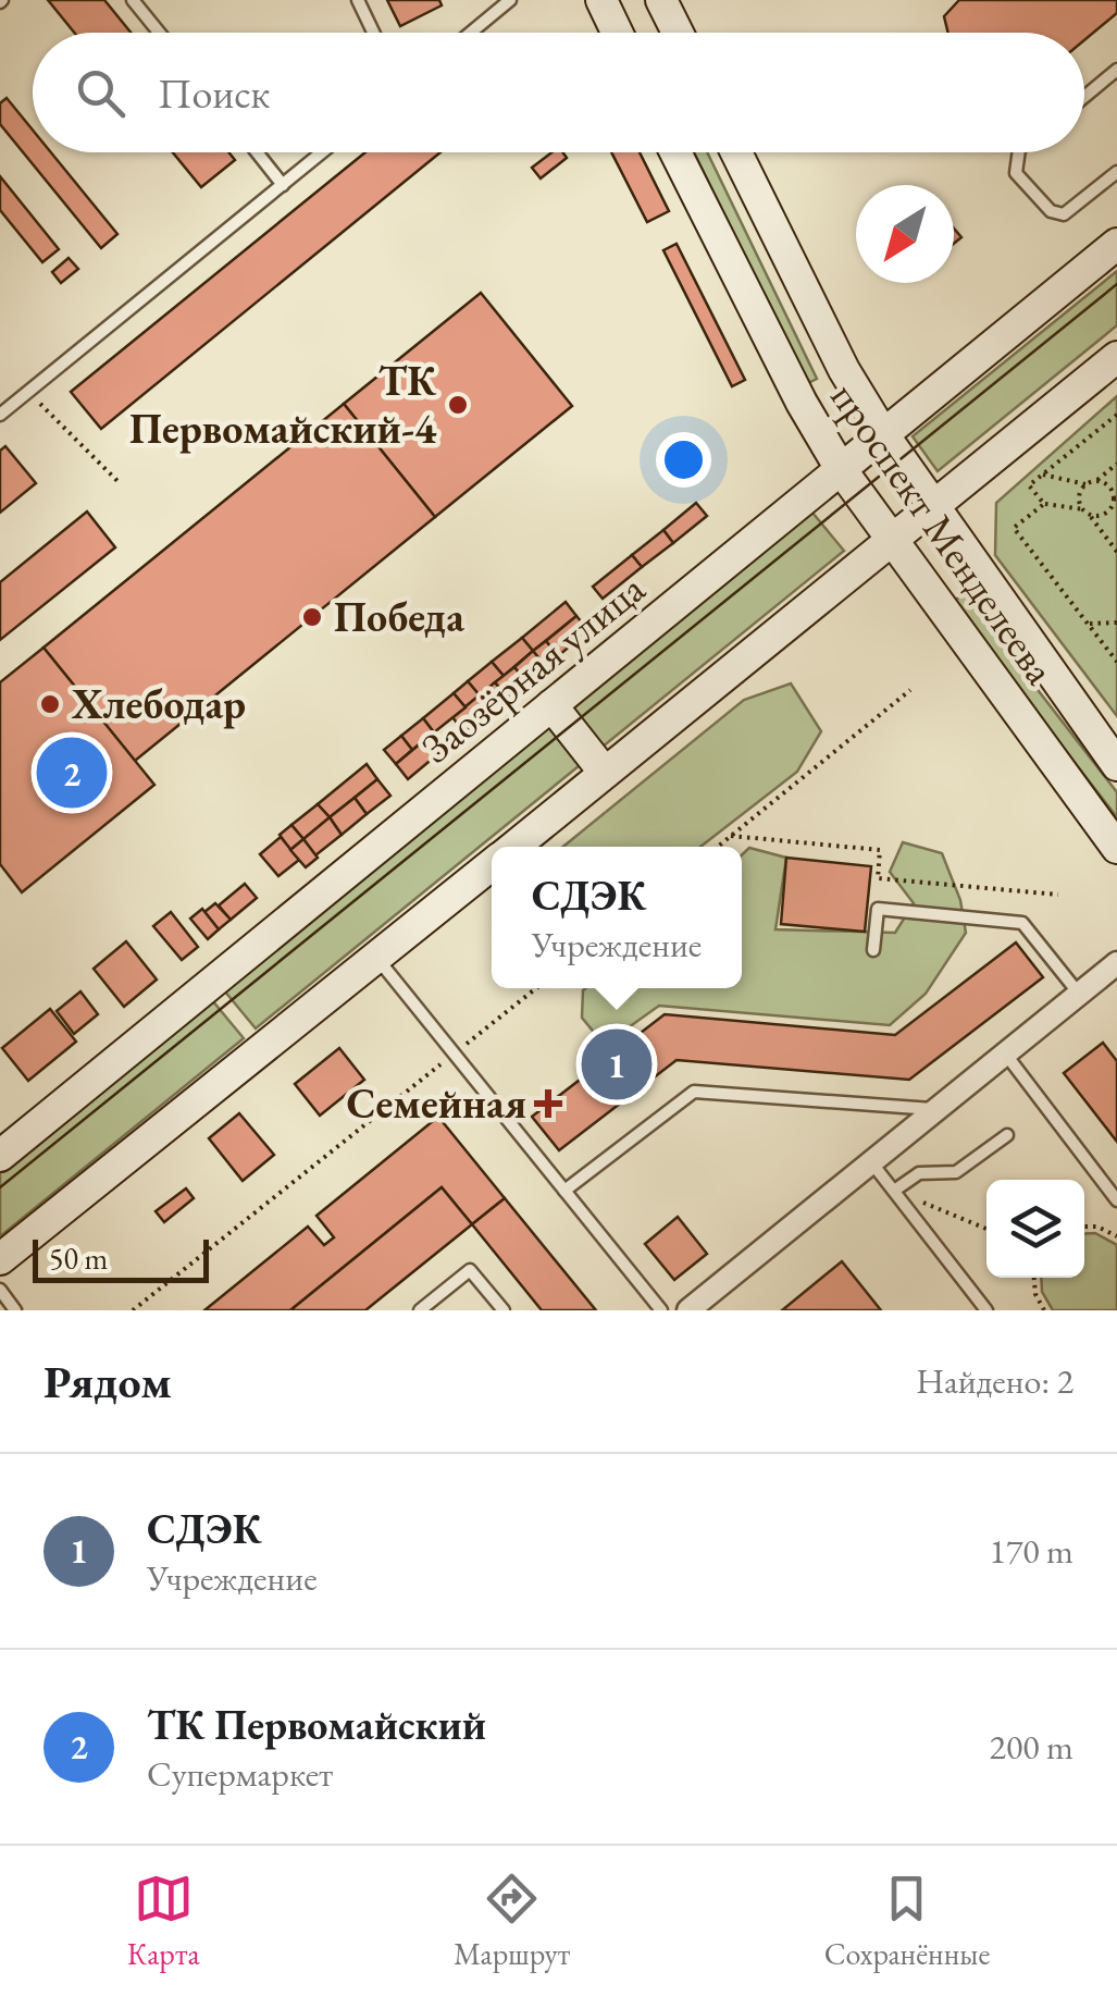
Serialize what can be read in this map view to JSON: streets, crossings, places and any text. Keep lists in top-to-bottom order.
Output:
{
  "streets": {
    "main road": ["проспект Менделеева", "Заозёрная улица"]
  },
  "crossings": [
    ["проспект Менделеева", "Заозёрная улица"]
  ],
  "places": {
    "other": ["ТК Первомайский-4", "Победа", "Хлебодар"],
    "health": ["Семейная"]
  },
  "scale_bar": "50 m",
  "north": "bottom left",
  "page": {
    "search": "Поиск",
    "pins": ["2", "1"],
    "popup": ["СДЭК", "Учреждение"],
    "scale": "50 m",
    "heading": ["Рядом", "Найдено: 2"],
    "list": [
      {
        "mark": "1",
        "name": "СДЭК",
        "note": "Учреждение",
        "value": "170 m"
      },
      {
        "mark": "2",
        "name": "ТК Первомайский",
        "note": "Супермаркет",
        "value": "200 m"
      }
    ],
    "nav": ["Карта", "Маршрут", "Сохранённые"]
  }
}
